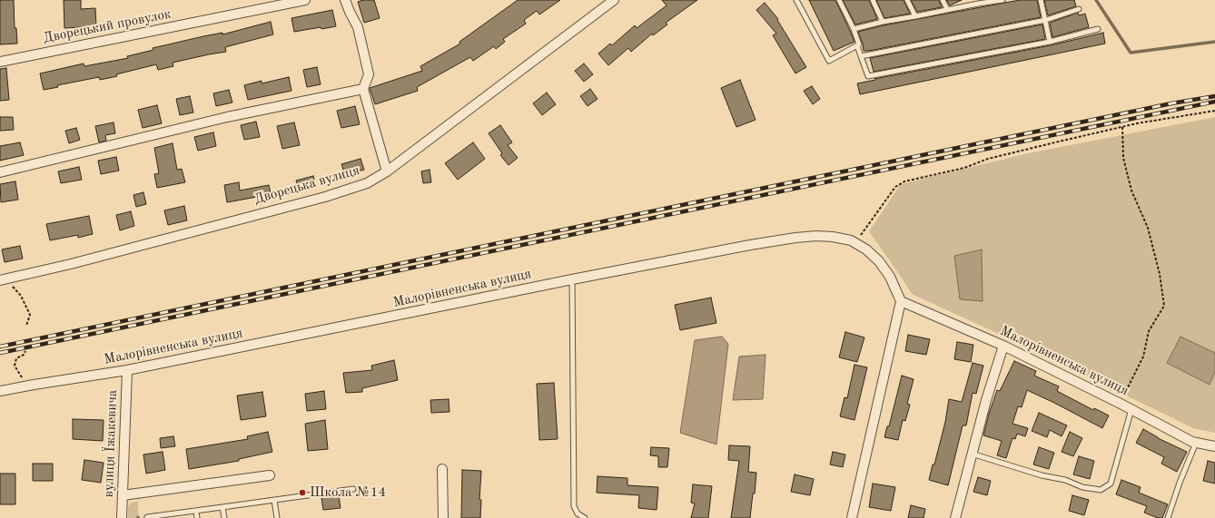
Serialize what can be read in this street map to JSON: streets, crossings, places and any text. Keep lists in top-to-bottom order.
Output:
{
  "streets": {
    "street": [
      "Дворецький провулок",
      "Дворецька вулиця",
      "Малорівненська вулиця",
      "вулиця Їжакевича"
    ]
  },
  "crossings": [
    ["Малорівненська вулиця", "вулиця Їжакевича"]
  ],
  "places": ["Школа №14"]
}
